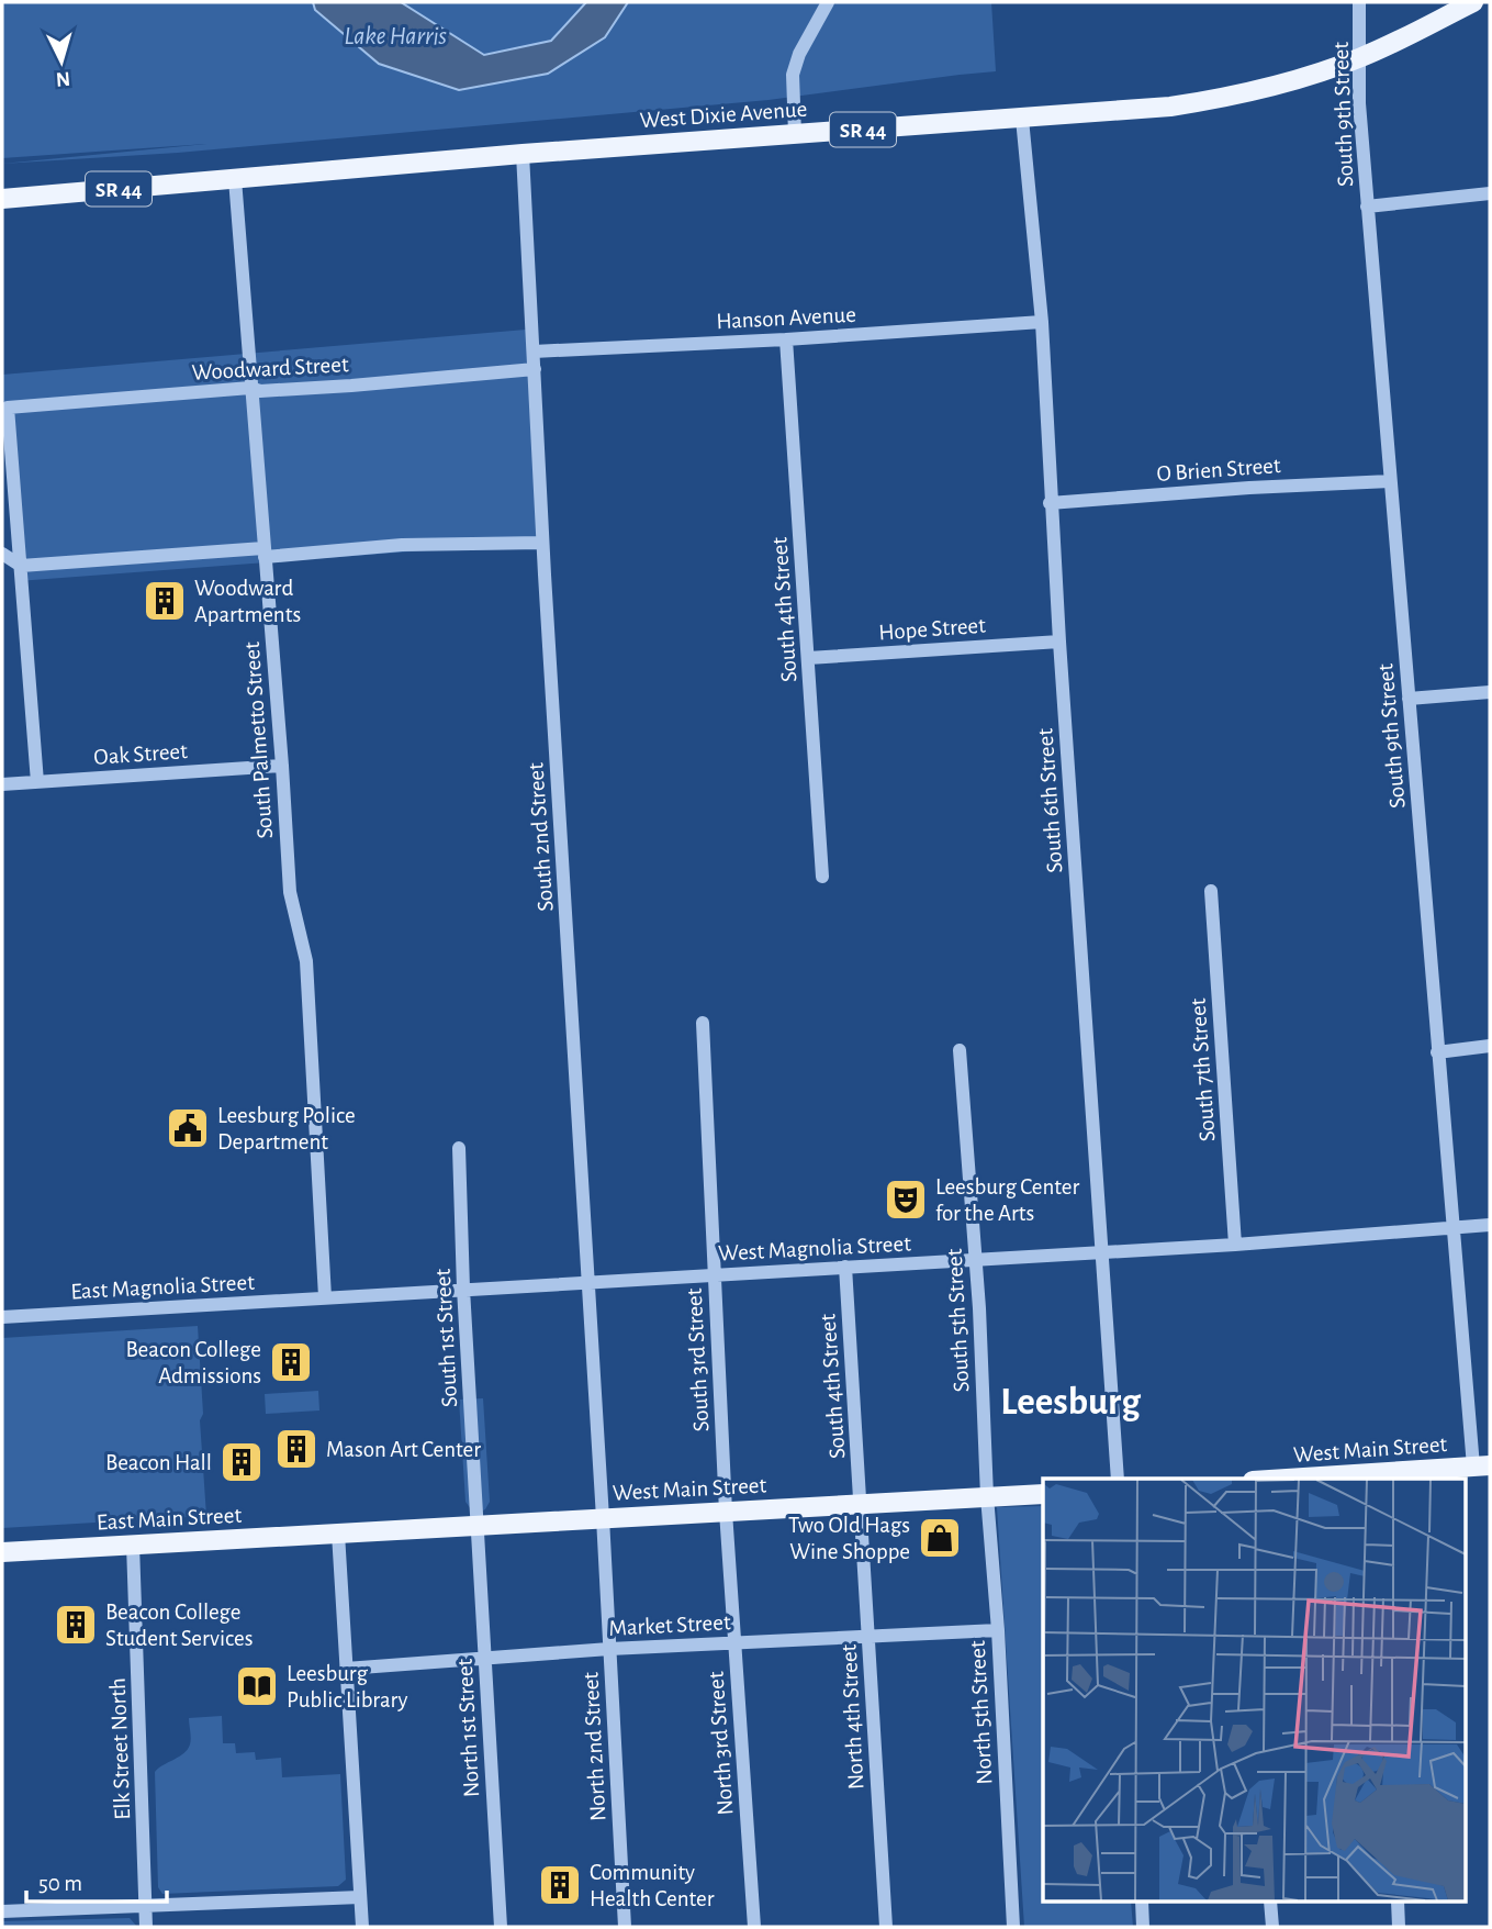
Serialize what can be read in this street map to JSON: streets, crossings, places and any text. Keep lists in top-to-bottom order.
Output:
{
  "streets": {
    "main road": [
      "West Dixie Avenue",
      "SR 44",
      "West Main Street",
      "East Main Street"
    ],
    "street": [
      "South 9th Street",
      "Hanson Avenue",
      "Woodward Street",
      "O Brien Street",
      "South 4th Street",
      "Hope Street",
      "South Palmetto Street",
      "Oak Street",
      "South 6th Street",
      "South 2nd Street",
      "South 7th Street",
      "West Magnolia Street",
      "East Magnolia Street",
      "South 5th Street",
      "South 1st Street",
      "South 3rd Street",
      "Market Street",
      "North 5th Street",
      "North 4th Street",
      "North 1st Street",
      "North 3rd Street",
      "North 2nd Street",
      "Elk Street North"
    ]
  },
  "crossings": [
    ["West Dixie Avenue", "South 9th Street"],
    ["West Dixie Avenue", "SR 44"],
    ["West Dixie Avenue", "South Palmetto Street"],
    ["West Dixie Avenue", "South 6th Street"],
    ["West Dixie Avenue", "South 2nd Street"],
    ["South 9th Street", "O Brien Street"],
    ["South 9th Street", "West Magnolia Street"],
    ["South 9th Street", "West Main Street"],
    ["SR 44", "South Palmetto Street"],
    ["Hanson Avenue", "South 4th Street"],
    ["Hanson Avenue", "South 6th Street"],
    ["Hanson Avenue", "South 2nd Street"],
    ["Woodward Street", "South Palmetto Street"],
    ["Woodward Street", "South 2nd Street"],
    ["O Brien Street", "South 6th Street"],
    ["South 4th Street", "Hope Street"],
    ["South 4th Street", "West Magnolia Street"],
    ["South 4th Street", "West Main Street"],
    ["South 4th Street", "North 4th Street"],
    ["Hope Street", "South 6th Street"],
    ["South Palmetto Street", "Oak Street"],
    ["South Palmetto Street", "West Magnolia Street"],
    ["South Palmetto Street", "East Magnolia Street"],
    ["South 6th Street", "West Magnolia Street"],
    ["South 2nd Street", "West Magnolia Street"],
    ["South 2nd Street", "West Main Street"],
    ["South 2nd Street", "North 2nd Street"],
    ["South 7th Street", "West Magnolia Street"],
    ["West Magnolia Street", "East Magnolia Street"],
    ["West Magnolia Street", "South 5th Street"],
    ["West Magnolia Street", "South 1st Street"],
    ["West Magnolia Street", "South 3rd Street"],
    ["South 5th Street", "West Main Street"],
    ["South 5th Street", "North 5th Street"],
    ["South 1st Street", "West Main Street"],
    ["South 1st Street", "North 1st Street"],
    ["South 3rd Street", "West Main Street"],
    ["South 3rd Street", "North 3rd Street"],
    ["West Main Street", "East Main Street"],
    ["West Main Street", "North 5th Street"],
    ["West Main Street", "North 4th Street"],
    ["West Main Street", "North 1st Street"],
    ["West Main Street", "North 3rd Street"],
    ["West Main Street", "North 2nd Street"],
    ["East Main Street", "Elk Street North"],
    ["Market Street", "North 5th Street"],
    ["Market Street", "North 4th Street"],
    ["Market Street", "North 1st Street"],
    ["Market Street", "North 3rd Street"],
    ["Market Street", "North 2nd Street"]
  ],
  "districts": ["Leesburg"],
  "water": ["Lake Harris"],
  "places": {
    "building": [
      "Woodward Apartments",
      "Beacon College Admissions",
      "Mason Art Center",
      "Beacon Hall",
      "Beacon College Student Services",
      "Community Health Center"
    ],
    "public building": ["Leesburg Police Department"],
    "theatre": ["Leesburg Center for the Arts"],
    "shop": ["Two Old Hags Wine Shoppe"],
    "library": ["Leesburg Public Library"]
  },
  "scale_bar": "50 m",
  "north": "bottom"
}
